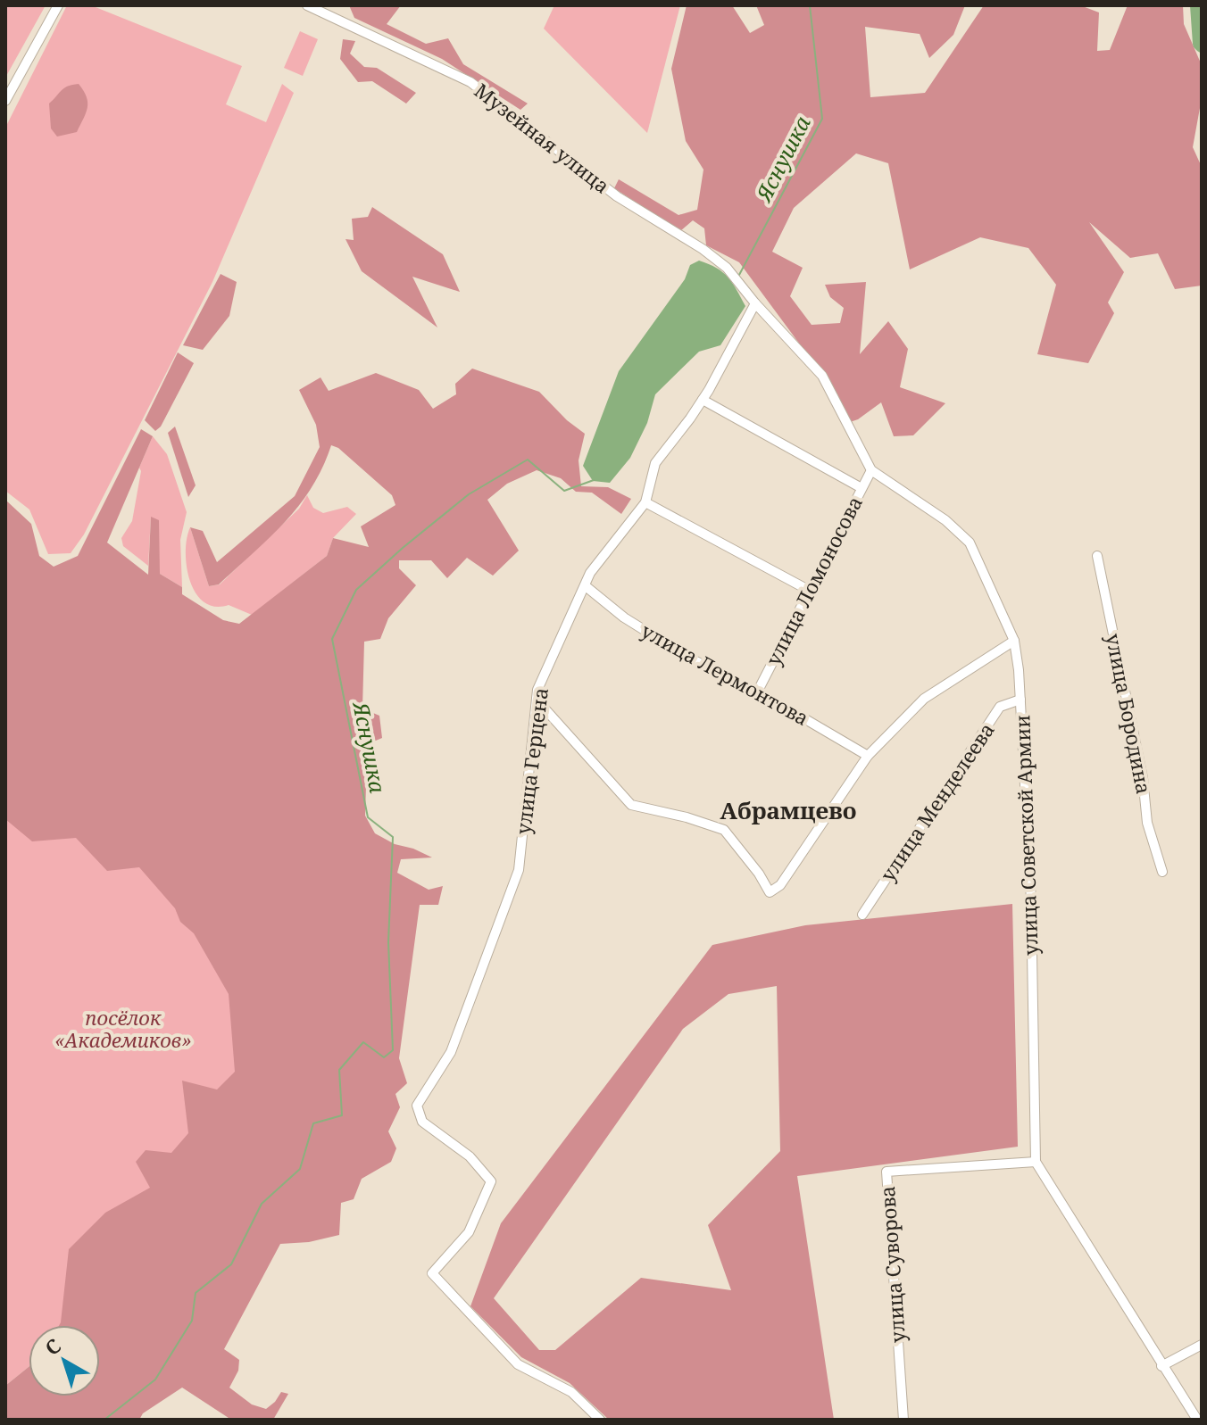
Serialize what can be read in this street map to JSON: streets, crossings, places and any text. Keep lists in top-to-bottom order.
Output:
{
  "streets": {
    "street": [
      "Музейная улица",
      "улица Ломоносова",
      "улица Лермонтова",
      "улица Бородина",
      "улица Герцена",
      "улица Менделеева",
      "улица Советской Армии",
      "улица Суворова"
    ]
  },
  "crossings": [
    ["Музейная улица", "улица Герцена"],
    ["Музейная улица", "улица Советской Армии"],
    ["улица Ломоносова", "улица Лермонтова"],
    ["улица Ломоносова", "улица Советской Армии"],
    ["улица Лермонтова", "улица Герцена"],
    ["улица Герцена", "улица Советской Армии"],
    ["улица Менделеева", "улица Советской Армии"],
    ["улица Советской Армии", "улица Суворова"]
  ],
  "districts": ["Абрамцево"],
  "water": ["Яснушка"],
  "parks": ["посёлок «Академиков»"],
  "north": "top left"
}
